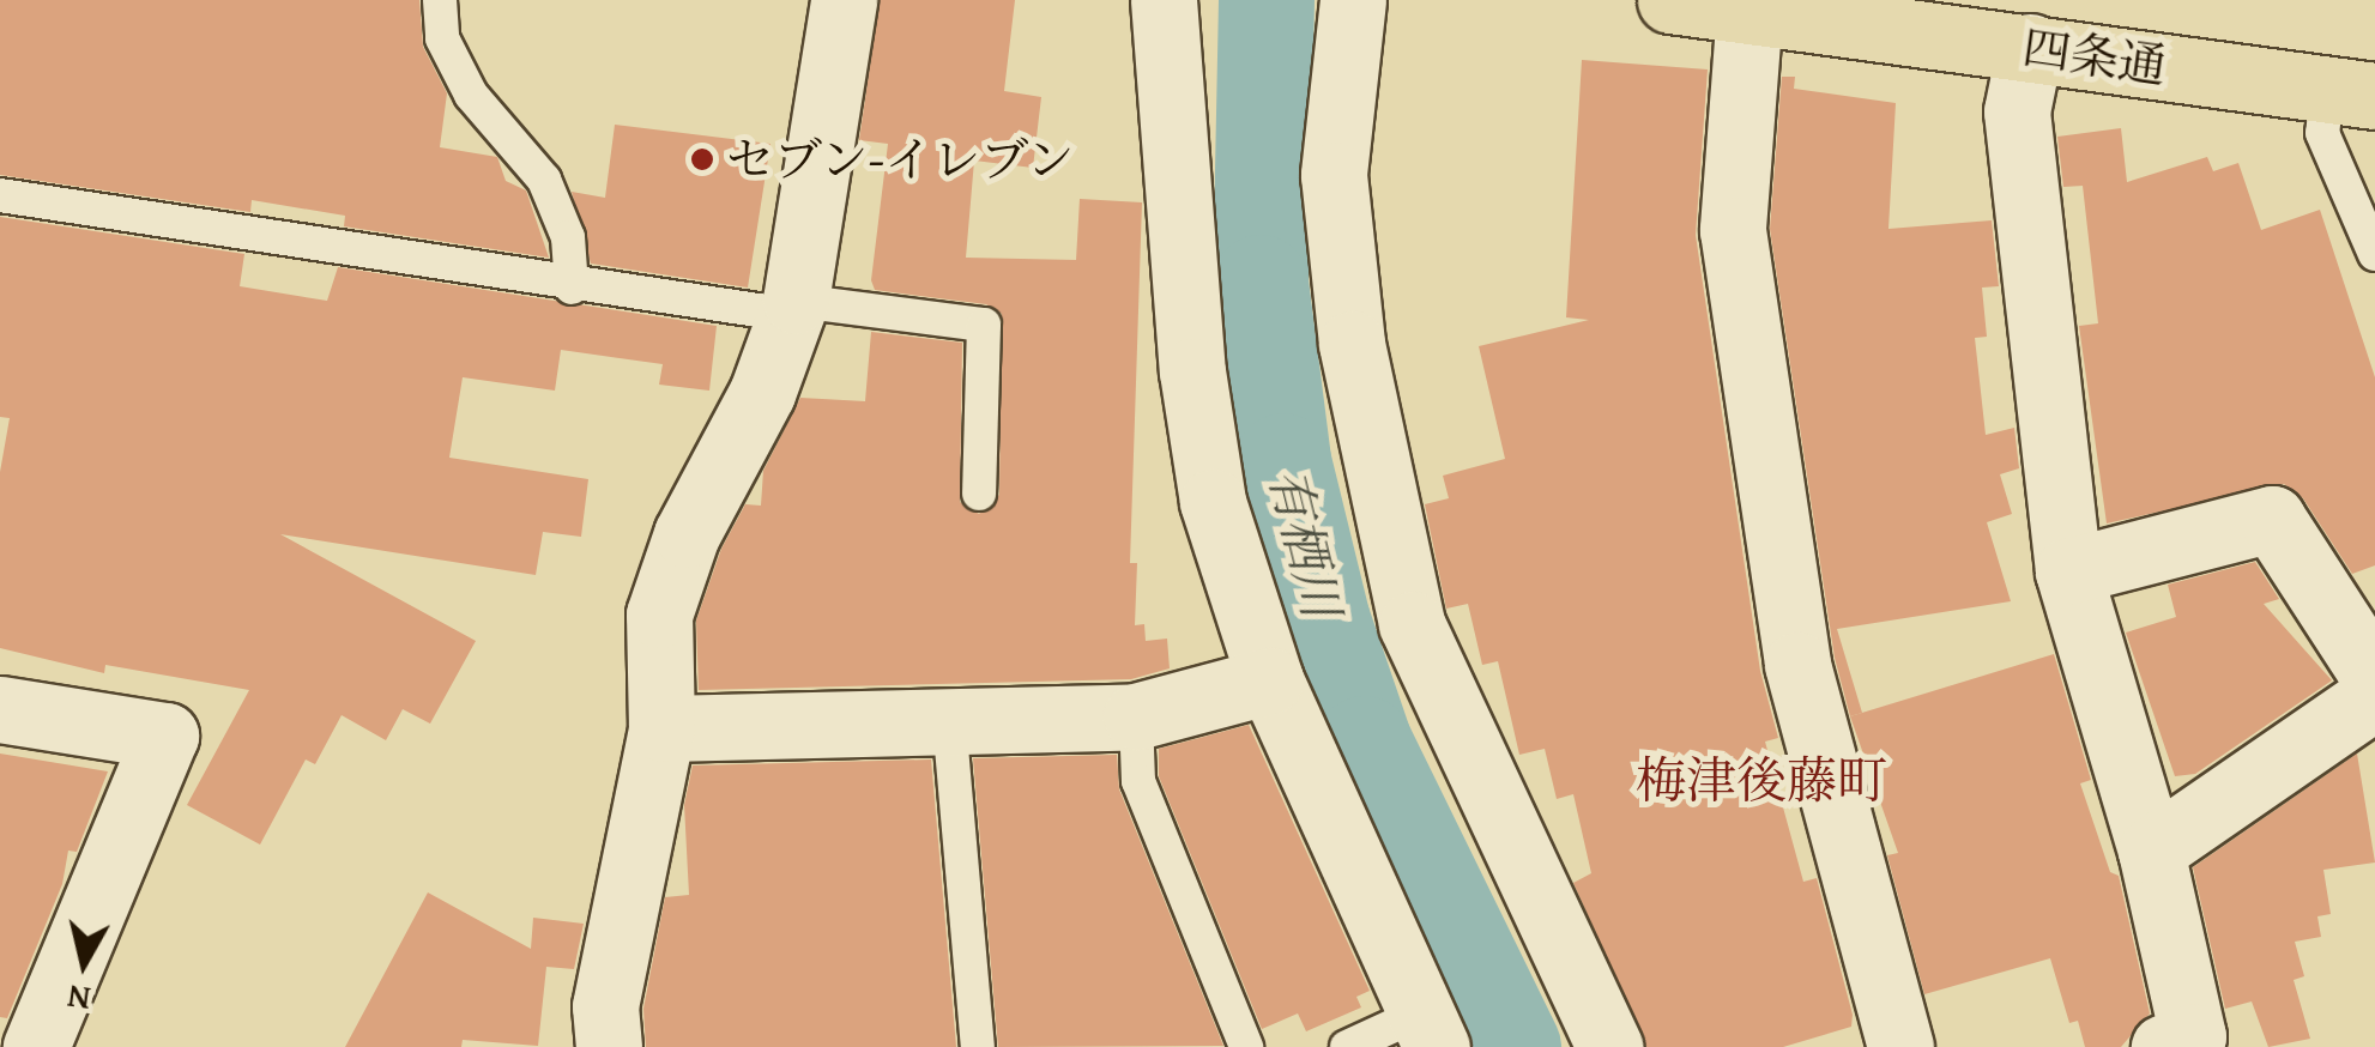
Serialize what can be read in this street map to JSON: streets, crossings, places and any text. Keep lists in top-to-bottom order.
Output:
{
  "streets": {
    "main road": ["四条通"]
  },
  "districts": ["梅津後藤町"],
  "water": ["有栖川"],
  "places": ["セブン-イレブン"],
  "north": "bottom"
}
